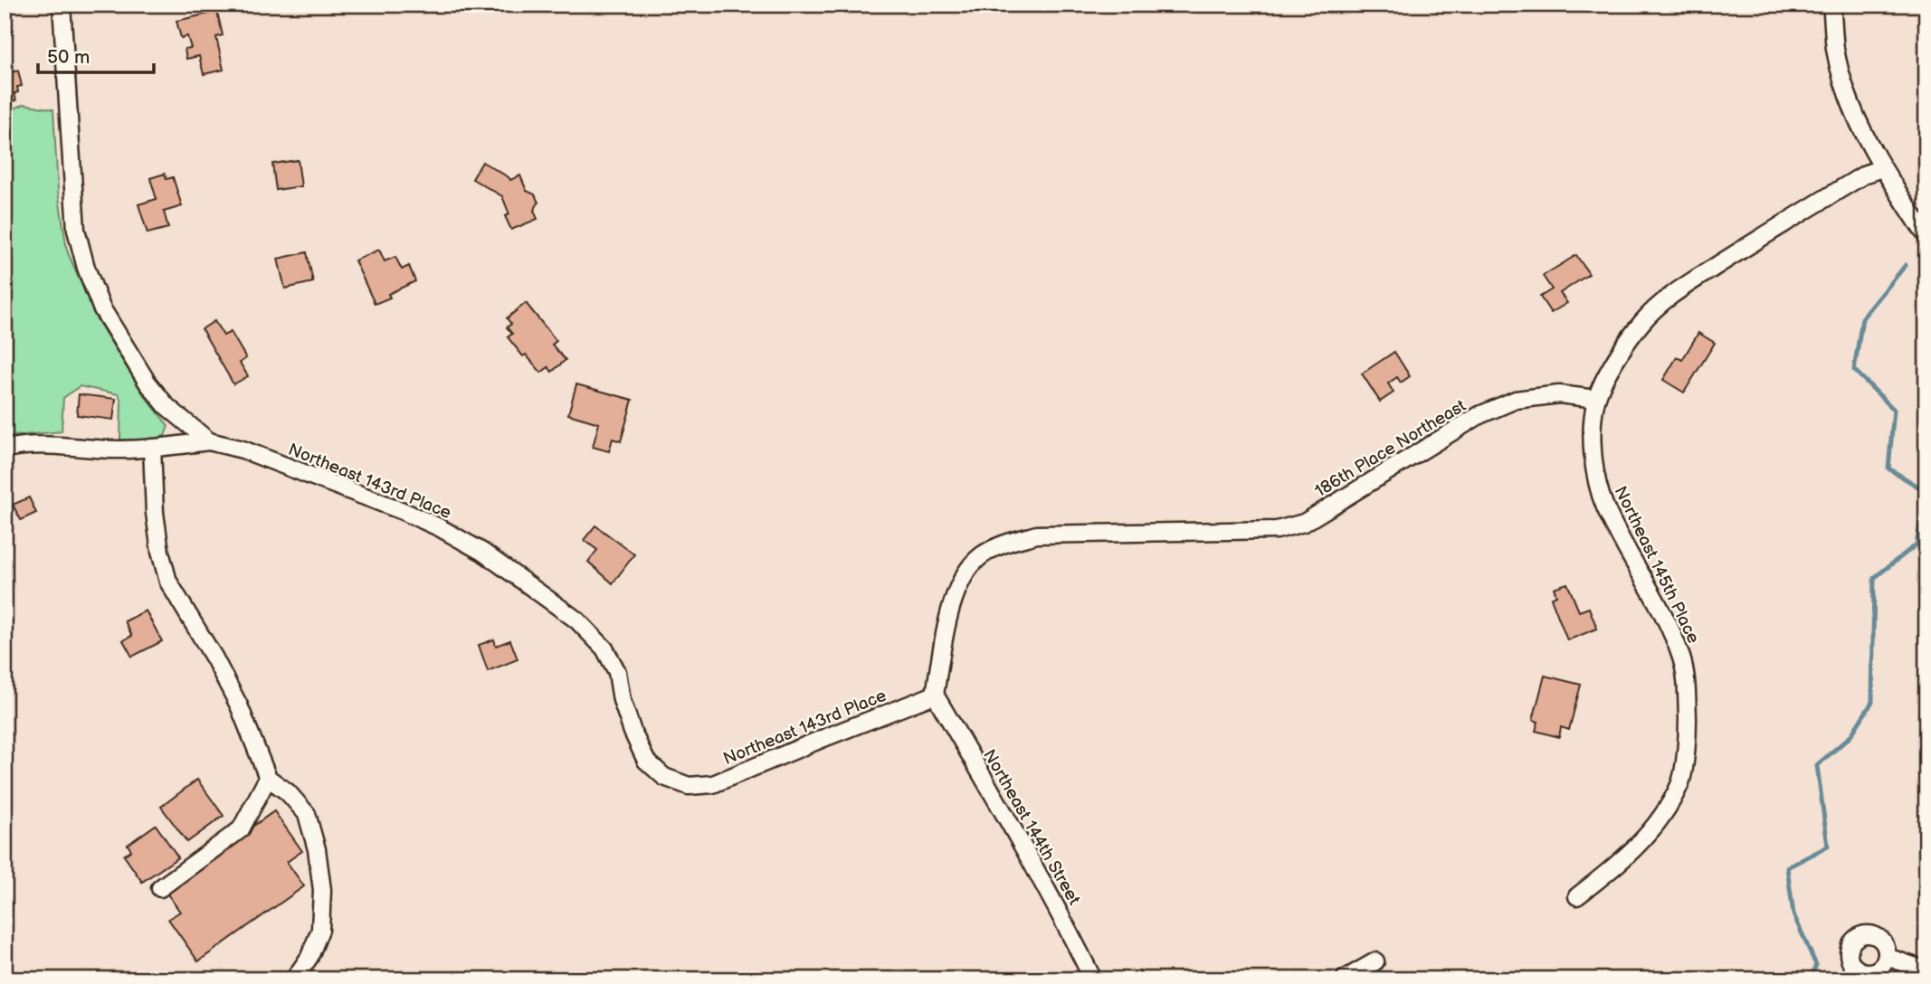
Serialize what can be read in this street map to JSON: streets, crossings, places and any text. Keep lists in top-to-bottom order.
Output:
{
  "streets": {
    "street": [
      "186th Place Northeast",
      "Northeast 143rd Place",
      "Northeast 145th Place",
      "Northeast 144th Street"
    ]
  },
  "crossings": [
    ["186th Place Northeast", "Northeast 143rd Place"],
    ["186th Place Northeast", "Northeast 145th Place"],
    ["186th Place Northeast", "Northeast 144th Street"],
    ["Northeast 143rd Place", "Northeast 144th Street"]
  ],
  "scale_bar": "50 m"
}
